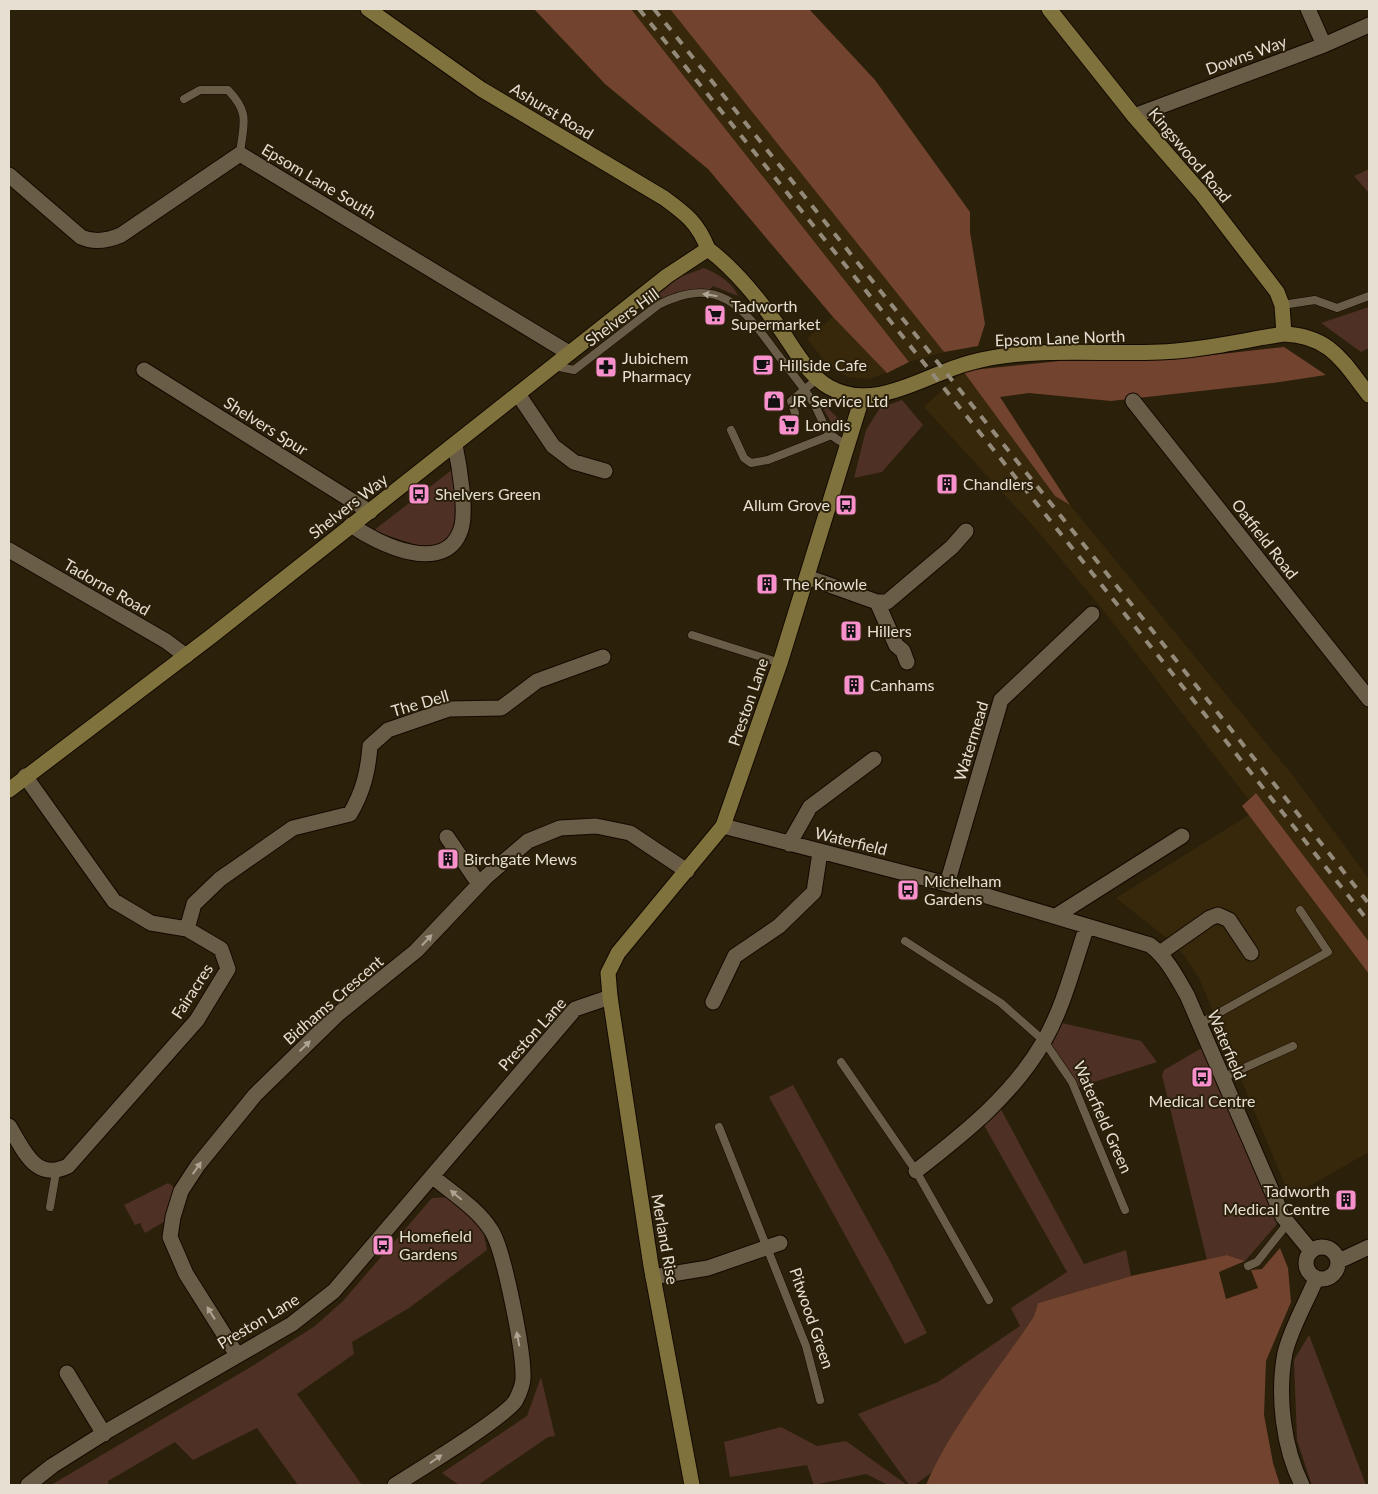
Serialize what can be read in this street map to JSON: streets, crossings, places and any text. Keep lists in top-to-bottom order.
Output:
{
  "streets": {
    "street": [
      "Downs Way",
      "Ashurst Road",
      "Kingswood Road",
      "Epsom Lane South",
      "Epsom Lane North",
      "Shelvers Spur",
      "Shelvers Way",
      "Oatfield Road",
      "Tadorne Road",
      "Preston Lane",
      "The Dell",
      "Watermead",
      "Waterfield",
      "Fairacres",
      "Bidhams Crescent",
      "Merland Rise"
    ],
    "lane": ["Shelvers Hill", "Waterfield Green", "Pitwood Green"]
  },
  "crossings": [
    ["Downs Way", "Kingswood Road"],
    ["Ashurst Road", "Epsom Lane North"],
    ["Ashurst Road", "Shelvers Way"],
    ["Kingswood Road", "Epsom Lane North"],
    ["Epsom Lane South", "Shelvers Way"],
    ["Shelvers Hill", "Shelvers Way"],
    ["Epsom Lane North", "Shelvers Way"],
    ["Epsom Lane North", "Preston Lane"],
    ["Shelvers Spur", "Shelvers Way"],
    ["Shelvers Way", "Tadorne Road"],
    ["Shelvers Way", "Fairacres"],
    ["Preston Lane", "Waterfield"],
    ["Preston Lane", "Bidhams Crescent"],
    ["Preston Lane", "Merland Rise"],
    ["The Dell", "Fairacres"],
    ["Watermead", "Waterfield"]
  ],
  "one_way": ["Bidhams Crescent"],
  "places": {
    "supermarket": ["Tadworth Supermarket", "Londis"],
    "cafe": ["Hillside Cafe"],
    "pharmacy": ["Jubichem Pharmacy"],
    "shop": ["JR Service Ltd"],
    "building": [
      "Chandlers",
      "The Knowle",
      "Hillers",
      "Canhams",
      "Birchgate Mews",
      "Tadworth Medical Centre"
    ],
    "bus stop": [
      "Shelvers Green",
      "Allum Grove",
      "Michelham Gardens",
      "Medical Centre",
      "Homefield Gardens"
    ]
  }
}
